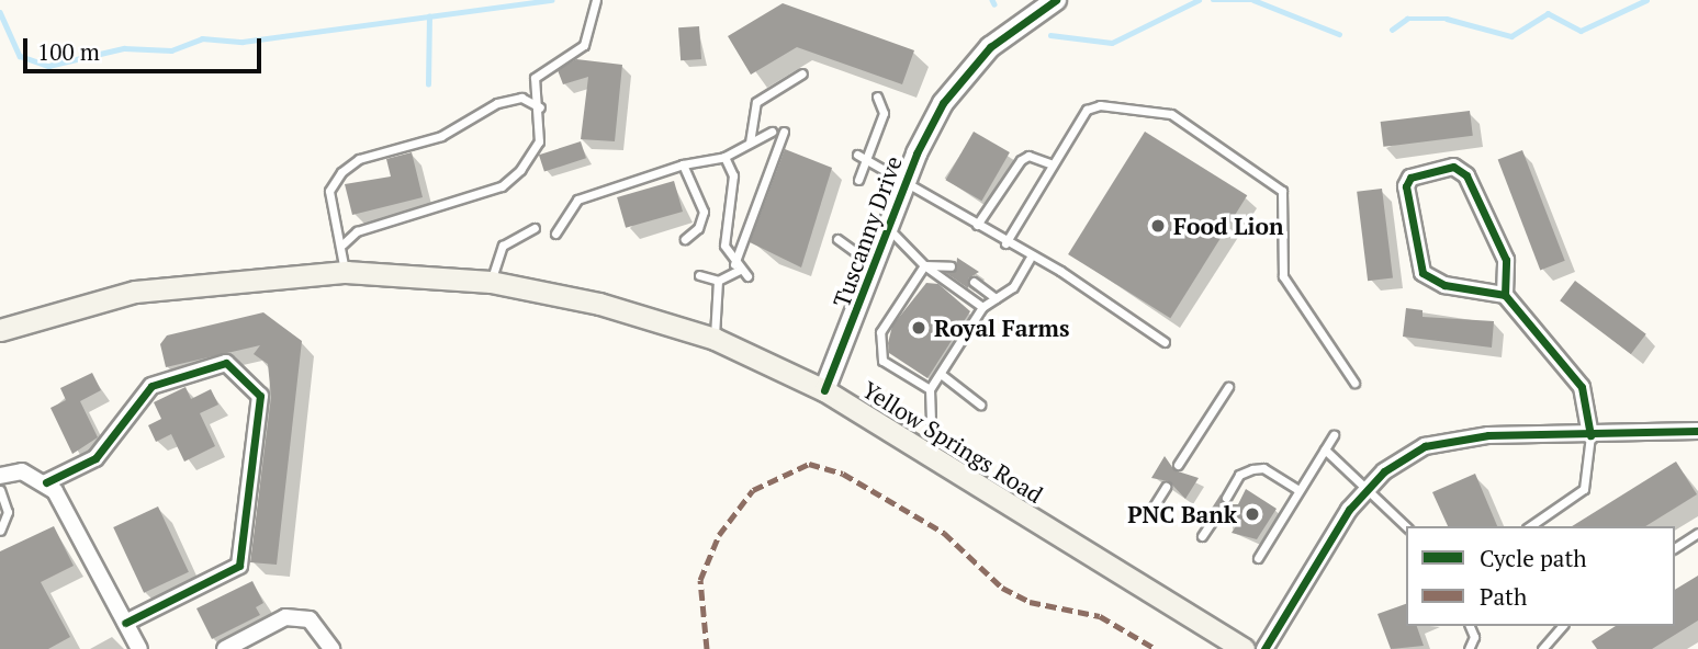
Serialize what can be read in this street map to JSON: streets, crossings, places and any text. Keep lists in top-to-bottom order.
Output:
{
  "streets": {
    "main road": ["Yellow Springs Road"],
    "street": ["Tuscanny Drive"]
  },
  "crossings": [
    ["Tuscanny Drive", "Yellow Springs Road"]
  ],
  "places": ["Food Lion", "Royal Farms", "PNC Bank"],
  "legend": ["Cycle path", "Path"],
  "scale_bar": "100 m"
}
